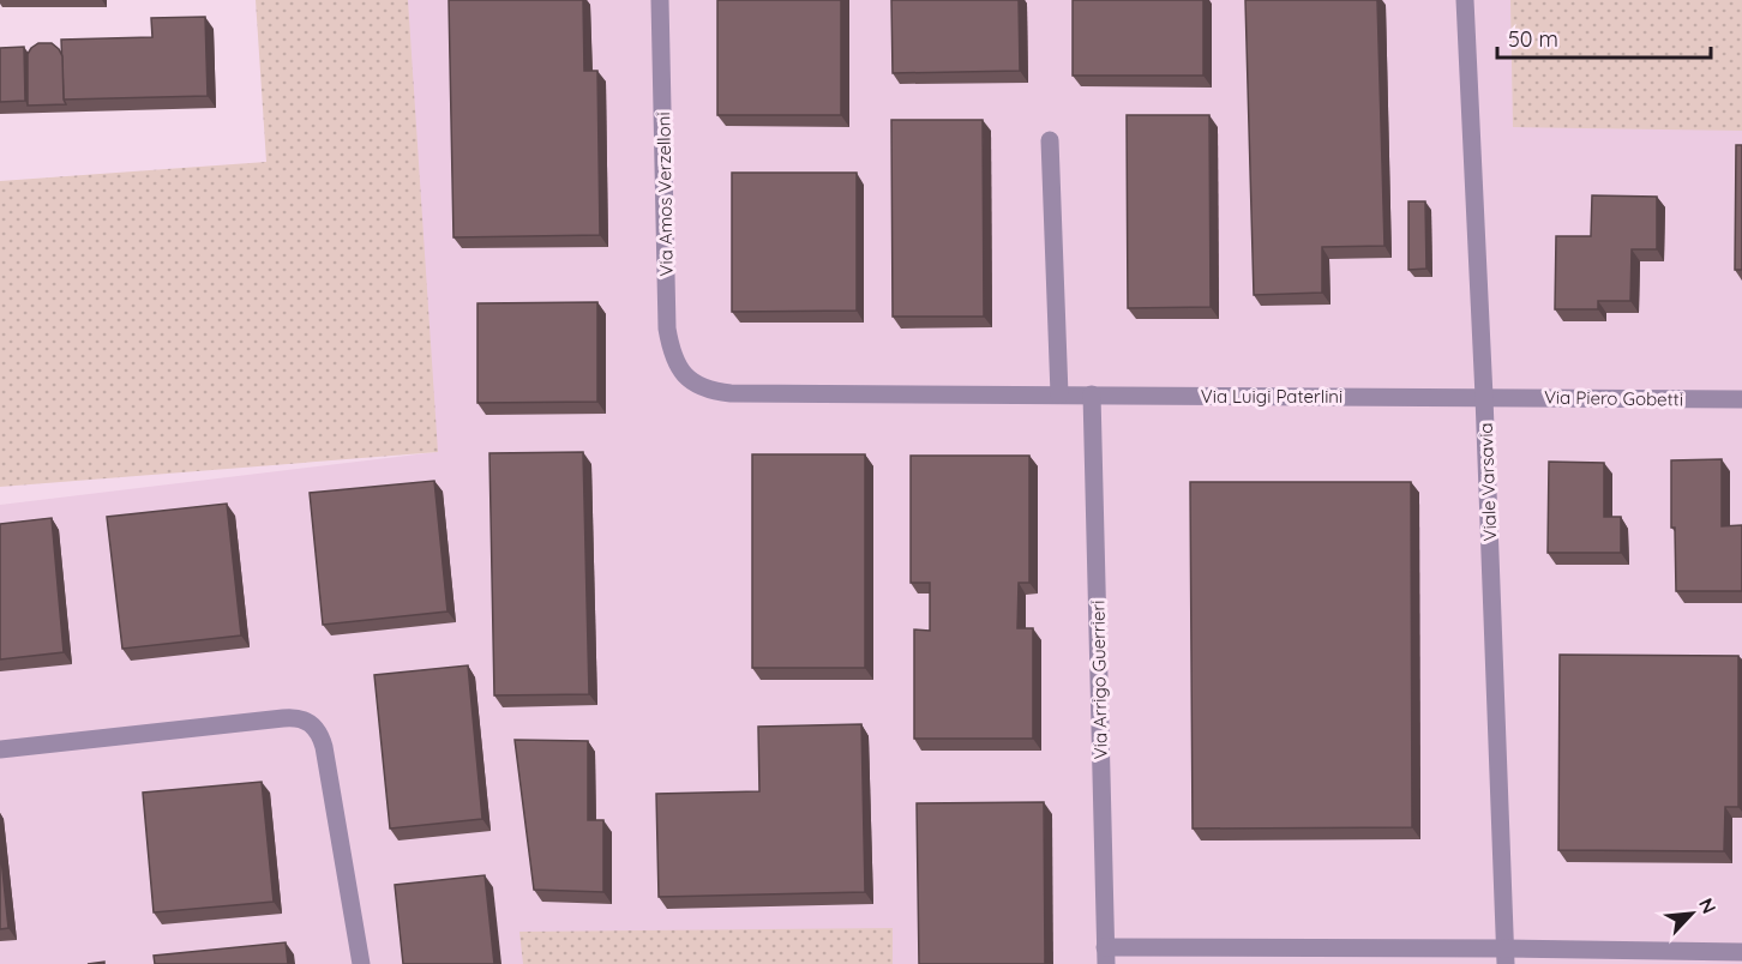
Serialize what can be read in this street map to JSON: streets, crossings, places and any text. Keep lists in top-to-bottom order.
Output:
{
  "streets": {
    "street": [
      "Via Amos Verzelloni",
      "Via Luigi Paterlini",
      "Via Piero Gobetti",
      "Viale Varsavia",
      "Via Arrigo Guerrieri"
    ]
  },
  "crossings": [
    ["Via Amos Verzelloni", "Via Luigi Paterlini"],
    ["Via Luigi Paterlini", "Via Piero Gobetti"],
    ["Via Luigi Paterlini", "Viale Varsavia"],
    ["Via Luigi Paterlini", "Via Arrigo Guerrieri"],
    ["Via Piero Gobetti", "Viale Varsavia"]
  ],
  "scale_bar": "50 m",
  "north": "top right"
}
